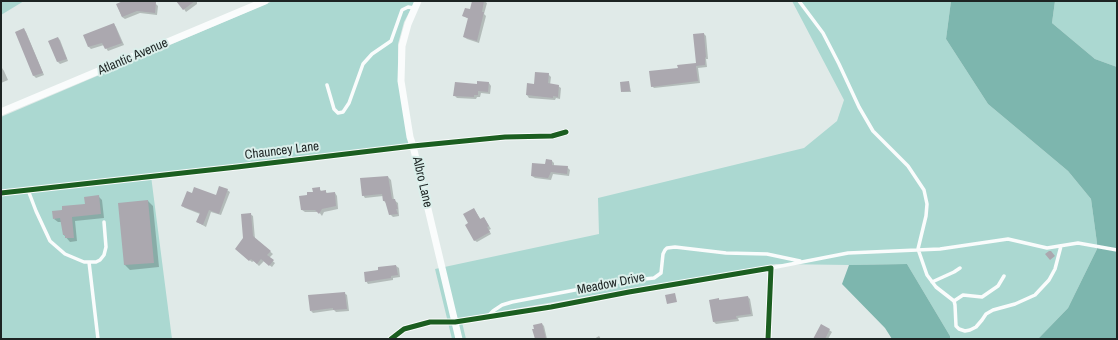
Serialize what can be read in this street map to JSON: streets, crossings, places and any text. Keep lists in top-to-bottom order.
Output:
{
  "streets": {
    "street": [
      "Atlantic Avenue",
      "Chauncey Lane",
      "Albro Lane",
      "Meadow Drive"
    ]
  },
  "crossings": [
    ["Chauncey Lane", "Albro Lane"],
    ["Albro Lane", "Meadow Drive"]
  ]
}
